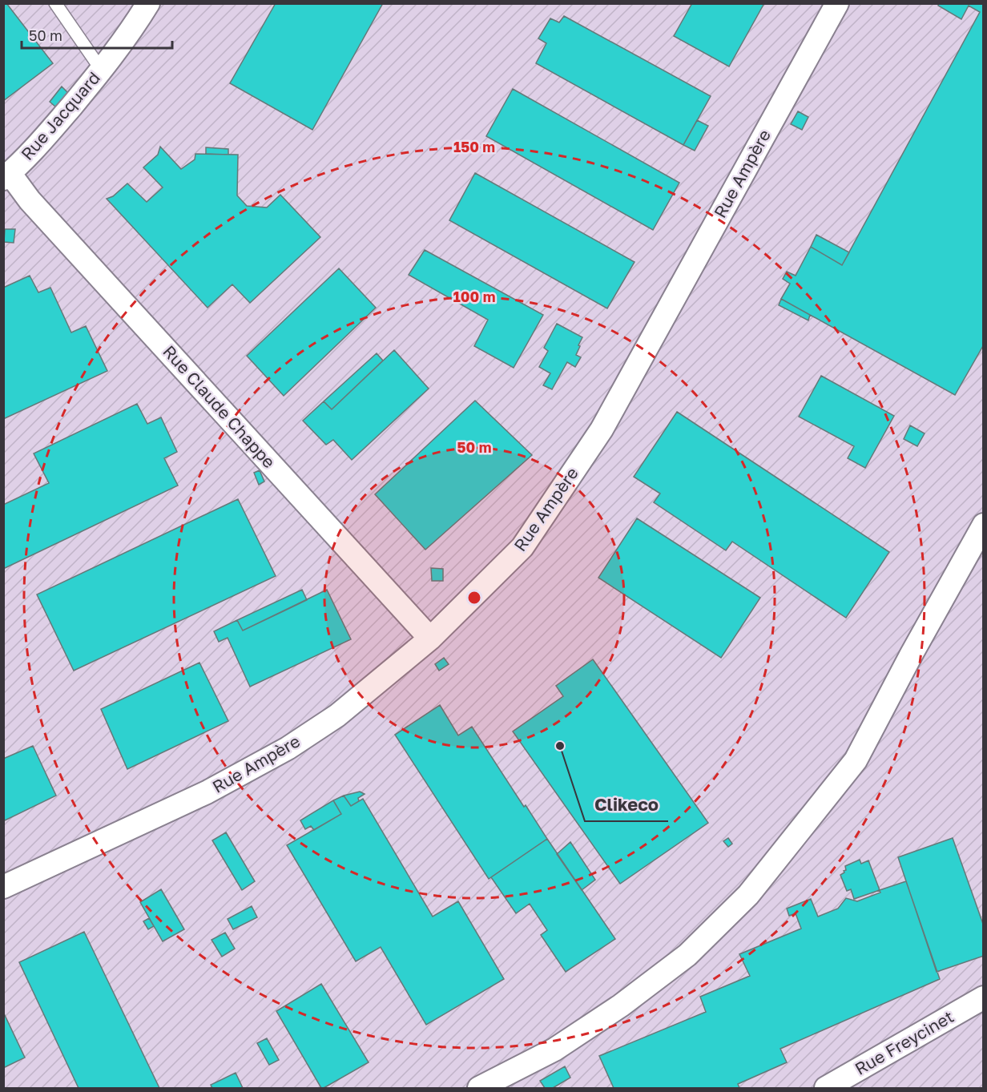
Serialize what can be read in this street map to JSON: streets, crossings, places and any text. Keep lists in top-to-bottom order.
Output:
{
  "streets": {
    "street": [
      "Rue Jacquard",
      "Rue Ampère",
      "Rue Claude Chappe",
      "Rue Freycinet"
    ]
  },
  "crossings": [
    ["Rue Jacquard", "Rue Claude Chappe"],
    ["Rue Ampère", "Rue Claude Chappe"]
  ],
  "places": ["Clikeco"],
  "scale_bar": "50 m",
  "rings": ["150 m", "100 m", "50 m"]
}
